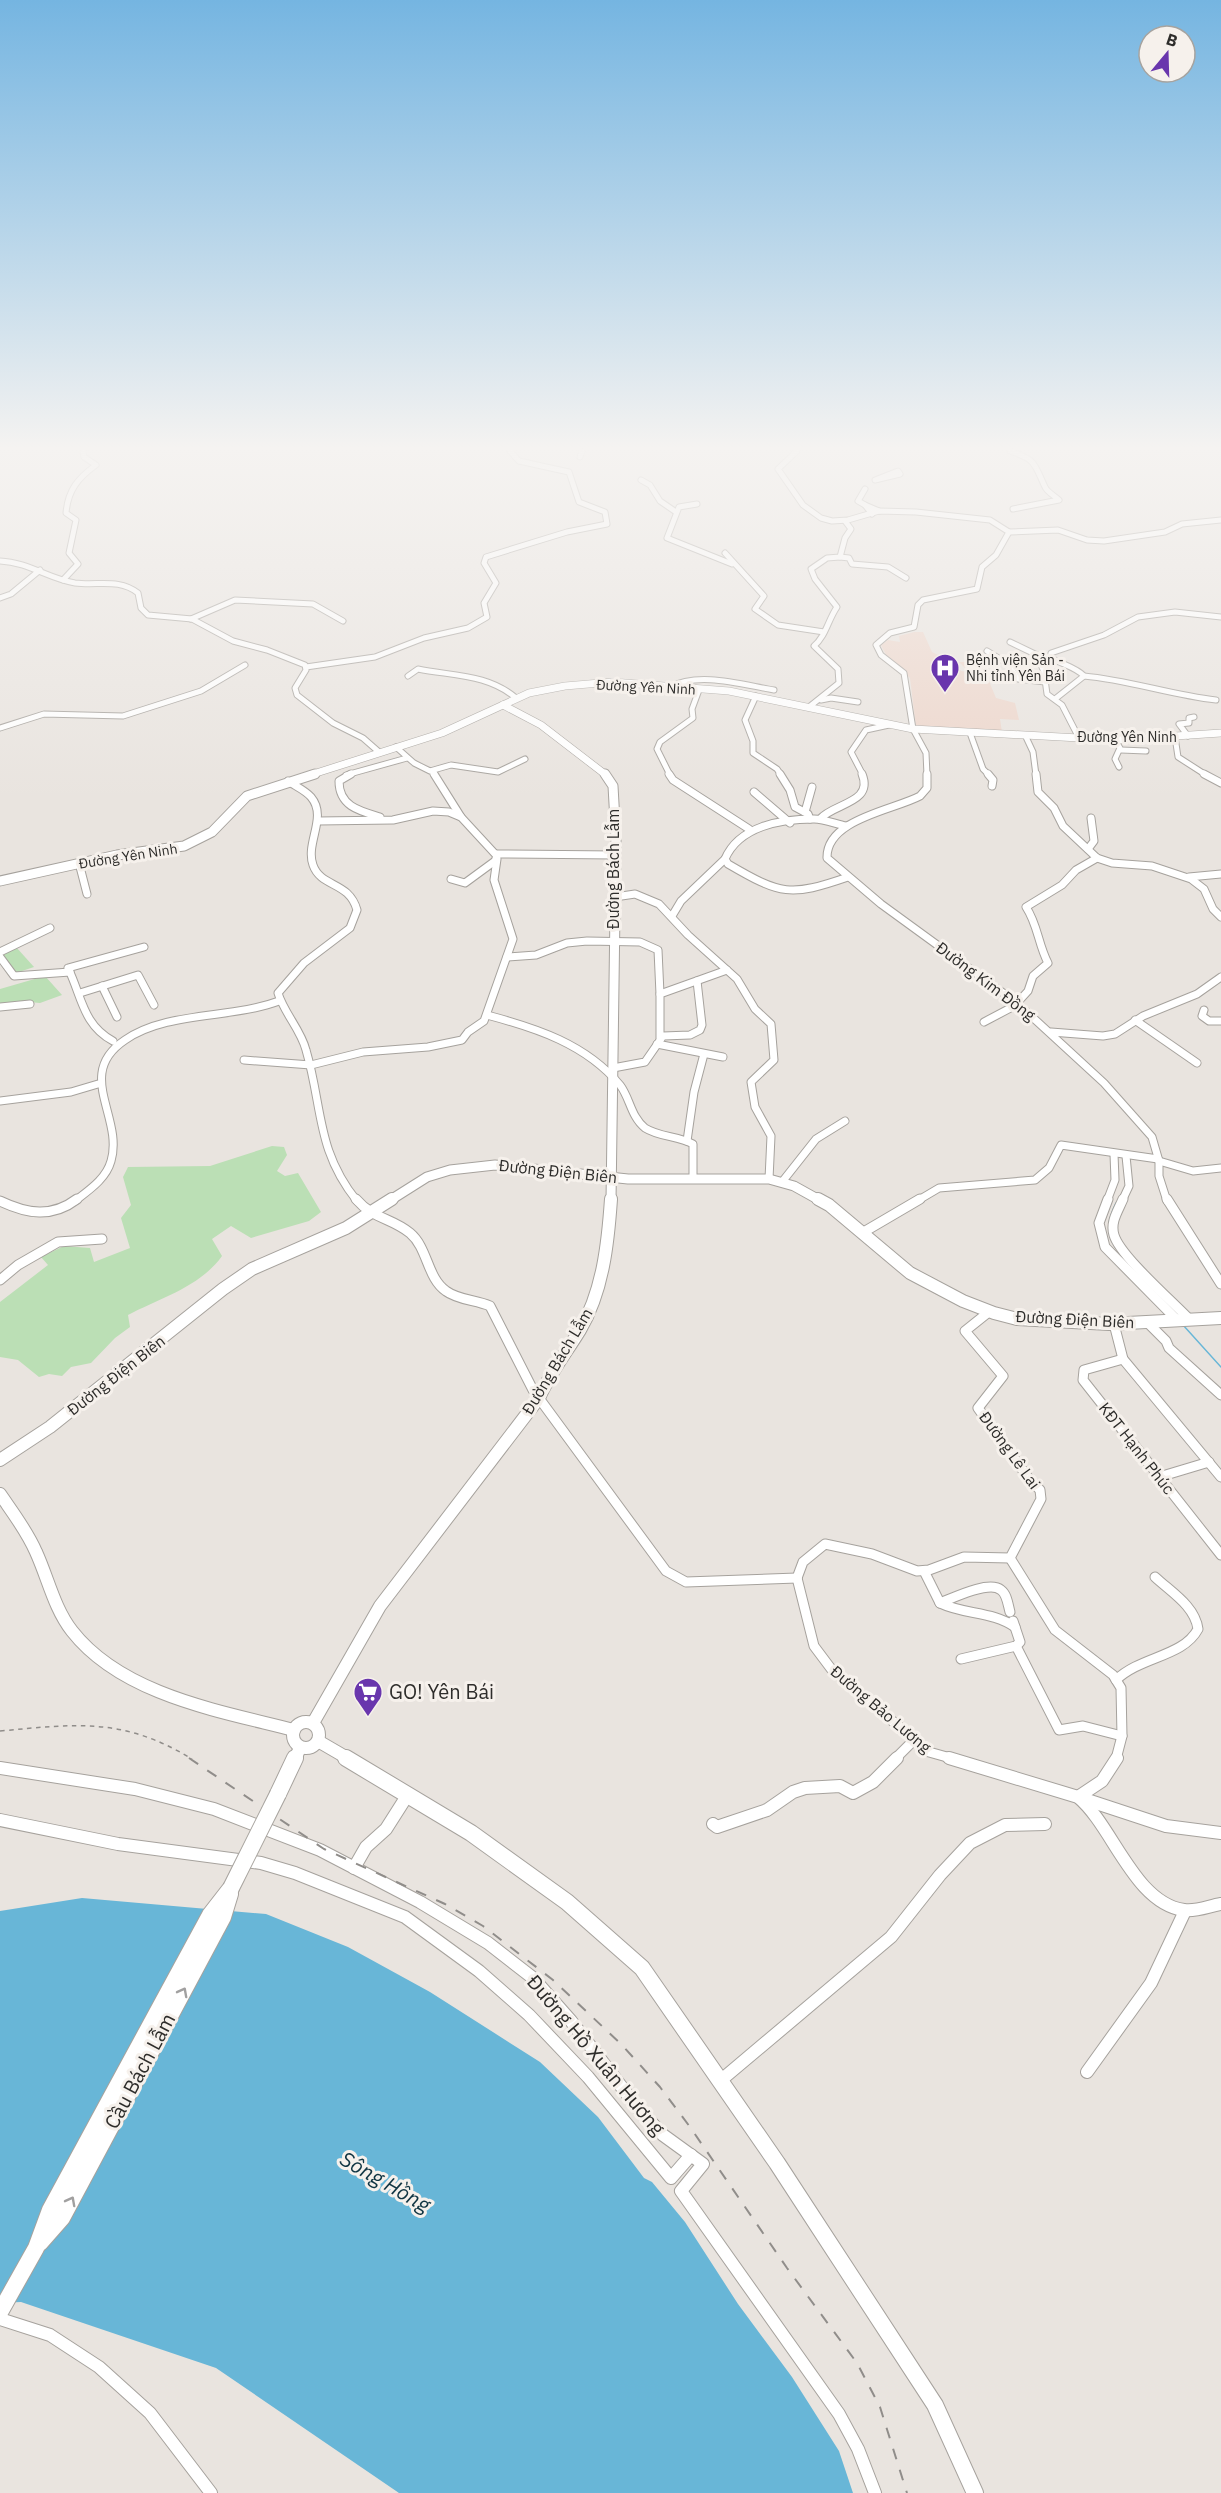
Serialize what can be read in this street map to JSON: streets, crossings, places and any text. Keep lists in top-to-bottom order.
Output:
{
  "streets": {
    "main road": [
      "Đường Yên Ninh",
      "Đường Bách Lẫm",
      "Đường Điện Biên",
      "Cầu Bách Lẫm"
    ],
    "street": [
      "Đường Kim Đồng",
      "KĐT Hạnh Phúc",
      "Đường Lê Lai",
      "Đường Bảo Lương",
      "Đường Hồ Xuân Hương"
    ]
  },
  "crossings": [
    ["Đường Yên Ninh", "Đường Bách Lẫm"],
    ["Đường Yên Ninh", "Đường Kim Đồng"],
    ["Đường Bách Lẫm", "Đường Điện Biên"],
    ["Đường Bách Lẫm", "Cầu Bách Lẫm"],
    ["Đường Điện Biên", "Đường Lê Lai"]
  ],
  "water": ["Sông Hồng"],
  "places": {
    "hospital": ["Bệnh viện Sản - Nhi tỉnh Yên Bái"],
    "supermarket": ["GO! Yên Bái"]
  },
  "north": "top"
}
